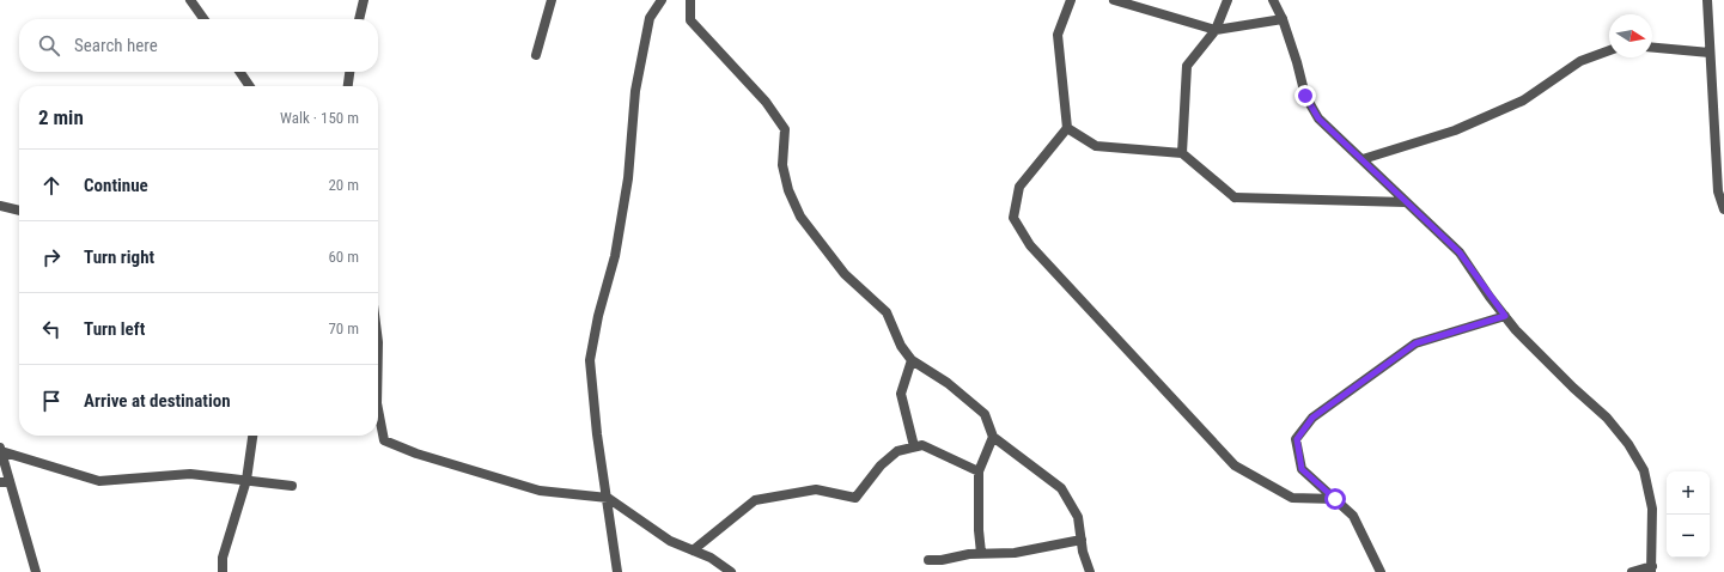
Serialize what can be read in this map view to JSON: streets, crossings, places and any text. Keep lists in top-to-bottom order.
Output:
{
  "north": "right",
  "page": {
    "search": "Search here",
    "heading": ["2 min", "Walk · 150 m"],
    "list": [
      ["Continue", "20 m"],
      ["Turn right", "60 m"],
      ["Turn left", "70 m"],
      "Arrive at destination"
    ],
    "map_buttons": ["+", "−"]
  }
}
